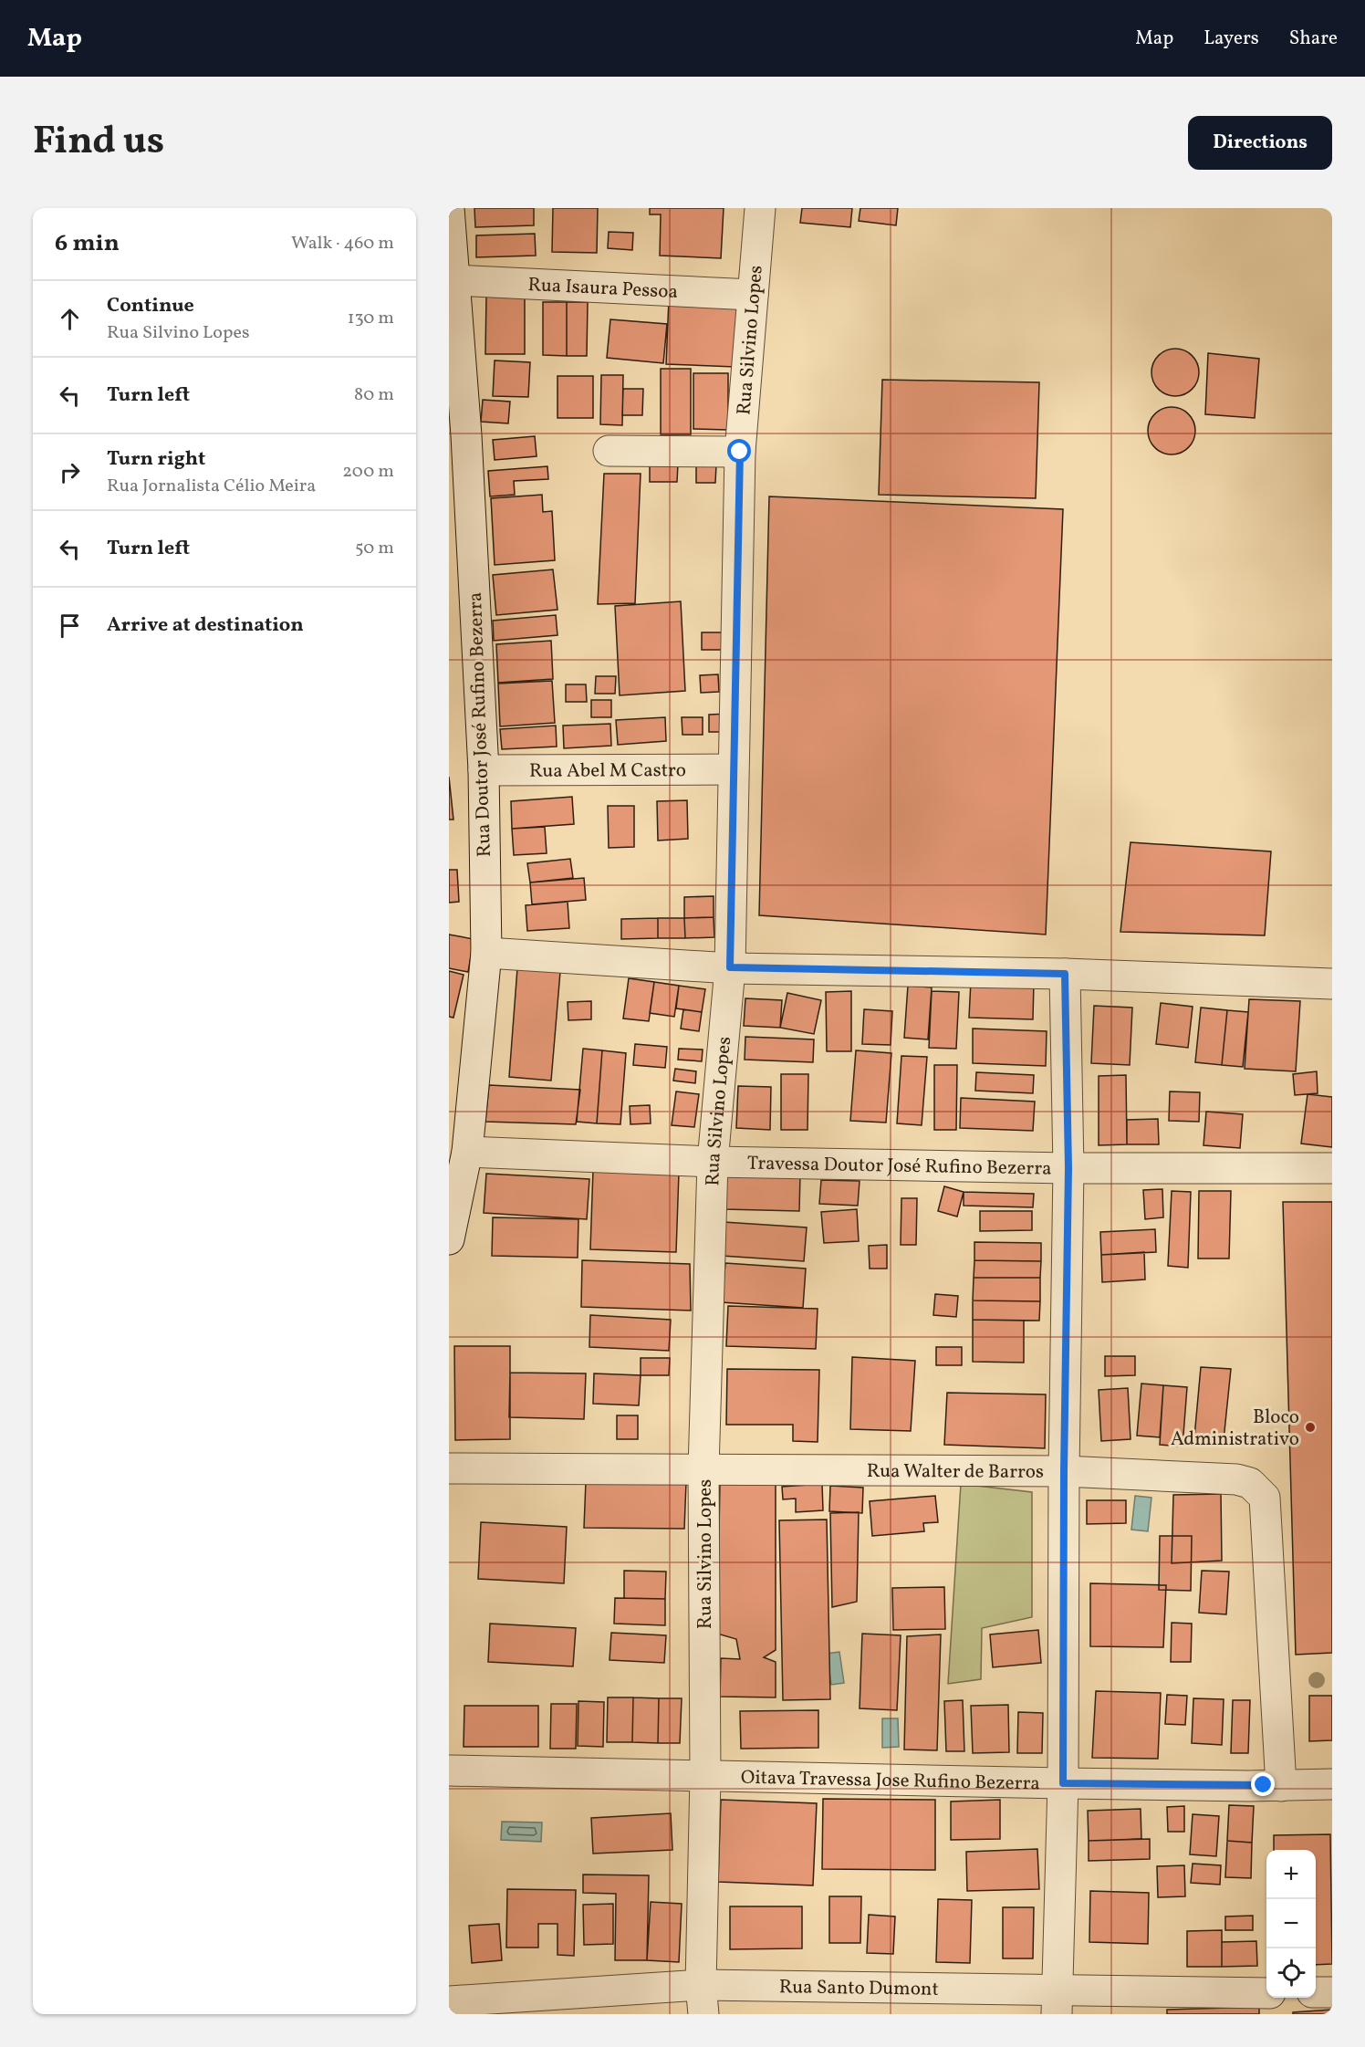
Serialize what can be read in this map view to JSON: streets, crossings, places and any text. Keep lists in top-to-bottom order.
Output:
{
  "streets": {
    "street": [
      "Rua Isaura Pessoa",
      "Rua Silvino Lopes",
      "Rua Doutor José Rufino Bezerra",
      "Rua Abel M Castro",
      "Travessa Doutor José Rufino Bezerra",
      "Rua Walter de Barros",
      "Oitava Travessa Jose Rufino Bezerra",
      "Rua Santo Dumont"
    ]
  },
  "crossings": [
    ["Rua Isaura Pessoa", "Rua Silvino Lopes"],
    ["Rua Isaura Pessoa", "Rua Doutor José Rufino Bezerra"],
    ["Rua Silvino Lopes", "Rua Abel M Castro"],
    ["Rua Silvino Lopes", "Travessa Doutor José Rufino Bezerra"],
    ["Rua Silvino Lopes", "Rua Walter de Barros"],
    ["Rua Silvino Lopes", "Oitava Travessa Jose Rufino Bezerra"],
    ["Rua Silvino Lopes", "Rua Santo Dumont"],
    ["Rua Doutor José Rufino Bezerra", "Rua Abel M Castro"],
    ["Rua Doutor José Rufino Bezerra", "Travessa Doutor José Rufino Bezerra"],
    ["Rua Walter de Barros", "Oitava Travessa Jose Rufino Bezerra"]
  ],
  "places": ["Bloco Administrativo"],
  "page": {
    "header": "Map",
    "nav": ["Map", "Layers", "Share"],
    "title": "Find us",
    "buttons": "Directions",
    "heading": ["6 min", "Walk · 460 m"],
    "list": [
      ["Continue", "Rua Silvino Lopes", "130 m"],
      ["Turn left", "80 m"],
      ["Turn right", "Rua Jornalista Célio Meira", "200 m"],
      ["Turn left", "50 m"],
      "Arrive at destination"
    ],
    "map_buttons": ["+", "−"]
  }
}
